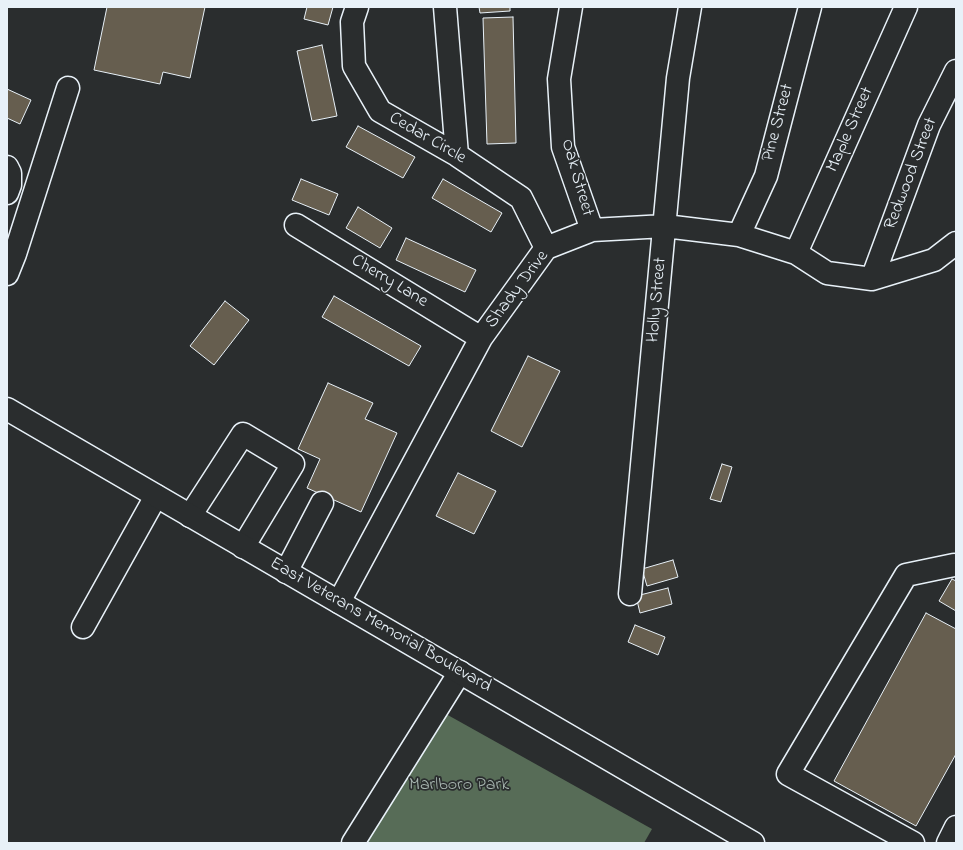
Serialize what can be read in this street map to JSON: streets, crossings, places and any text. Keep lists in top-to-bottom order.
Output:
{
  "streets": {
    "street": [
      "Pine Street",
      "Maple Street",
      "Cedar Circle",
      "Redwood Street",
      "Oak Street",
      "Cherry Lane",
      "Shady Drive",
      "Holly Street",
      "East Veterans Memorial Boulevard"
    ]
  },
  "crossings": [
    ["Pine Street", "Shady Drive"],
    ["Maple Street", "Shady Drive"],
    ["Cedar Circle", "Shady Drive"],
    ["Redwood Street", "Shady Drive"],
    ["Oak Street", "Shady Drive"],
    ["Cherry Lane", "Shady Drive"],
    ["Shady Drive", "Holly Street"],
    ["Shady Drive", "East Veterans Memorial Boulevard"]
  ],
  "parks": ["Marlboro Park"]
}
